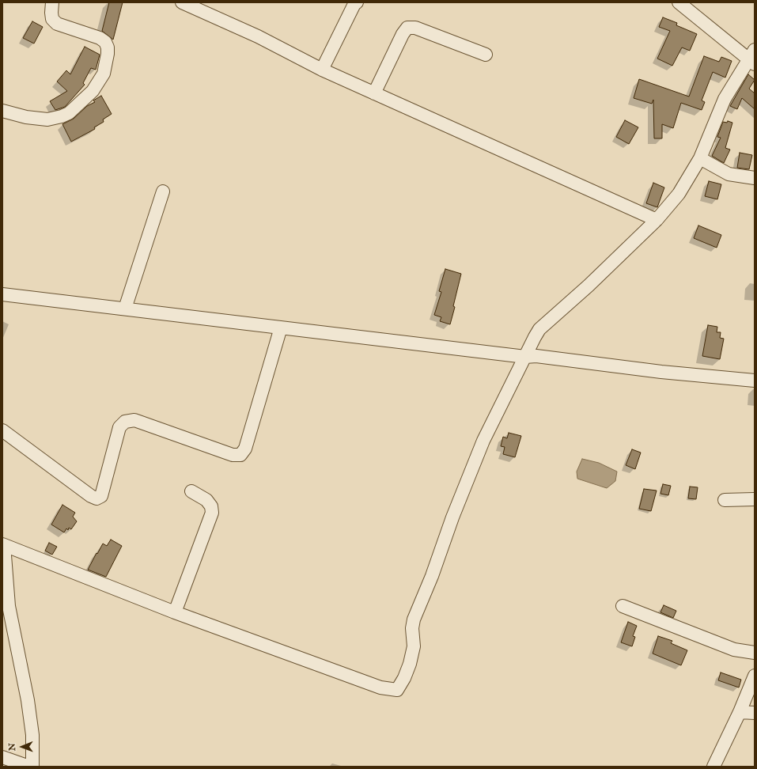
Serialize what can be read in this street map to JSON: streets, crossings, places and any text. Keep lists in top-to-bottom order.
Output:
{
  "north": "left"
}
